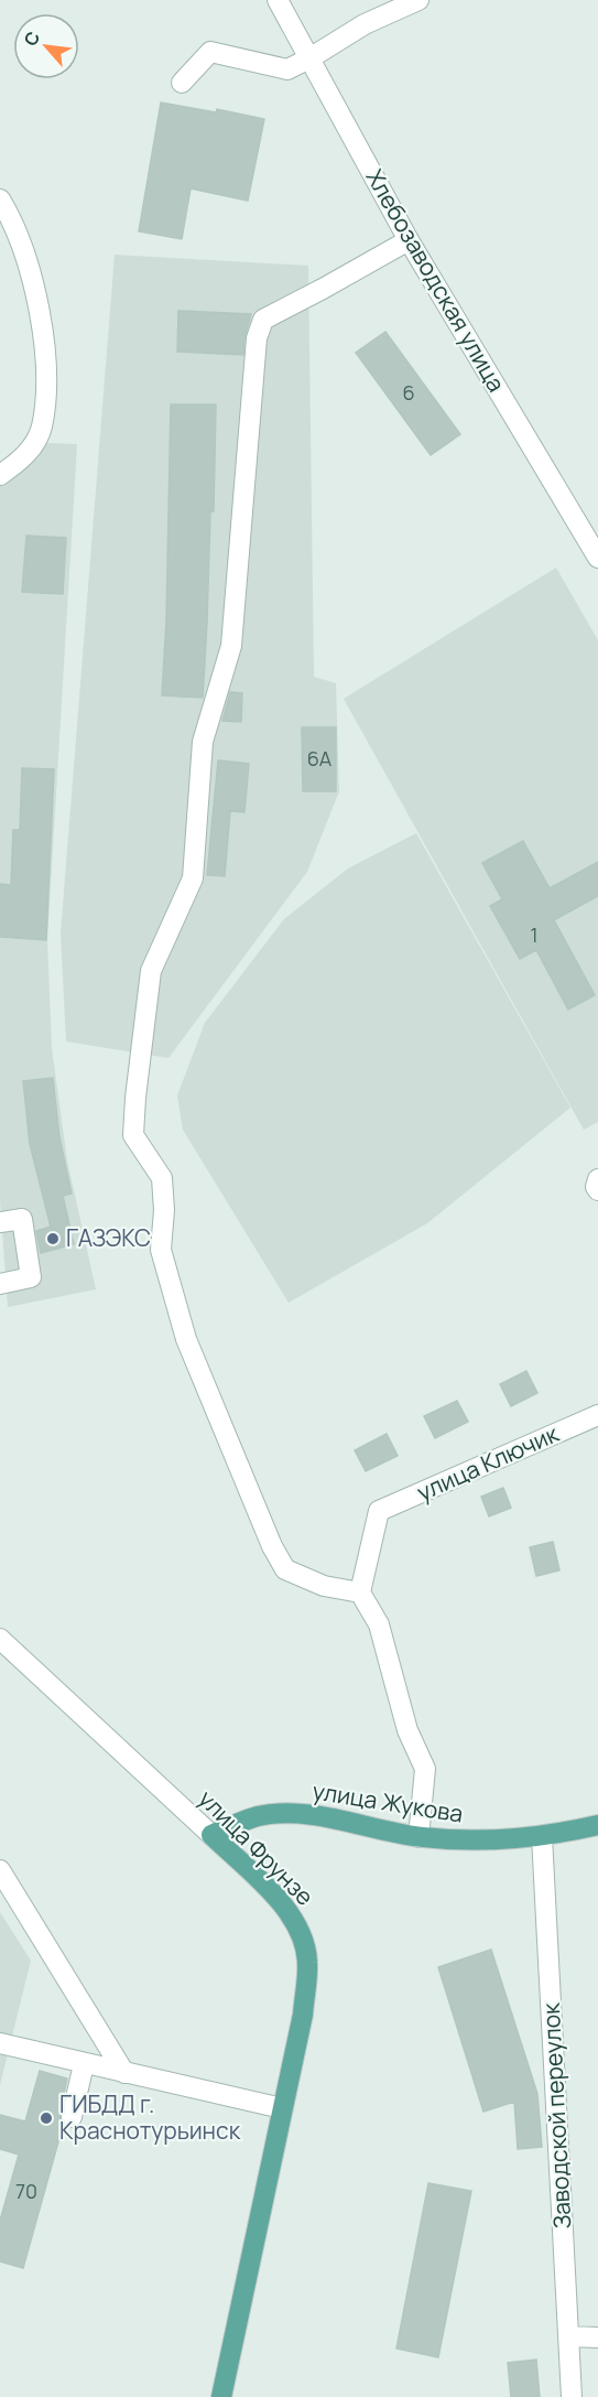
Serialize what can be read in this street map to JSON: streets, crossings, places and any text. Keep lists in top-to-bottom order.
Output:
{
  "streets": {
    "main road": ["улица Жукова", "улица Фрунзе"],
    "street": ["Хлебозаводская улица", "улица Ключик", "Заводской переулок"]
  },
  "crossings": [
    ["улица Жукова", "улица Фрунзе"],
    ["улица Жукова", "Заводской переулок"]
  ],
  "places": ["ГАЗЭКС", "ГИБДД г. Краснотурьинск"],
  "house_numbers": [
    "6",
    "6А",
    "1",
    "70"
  ],
  "north": "top left"
}
